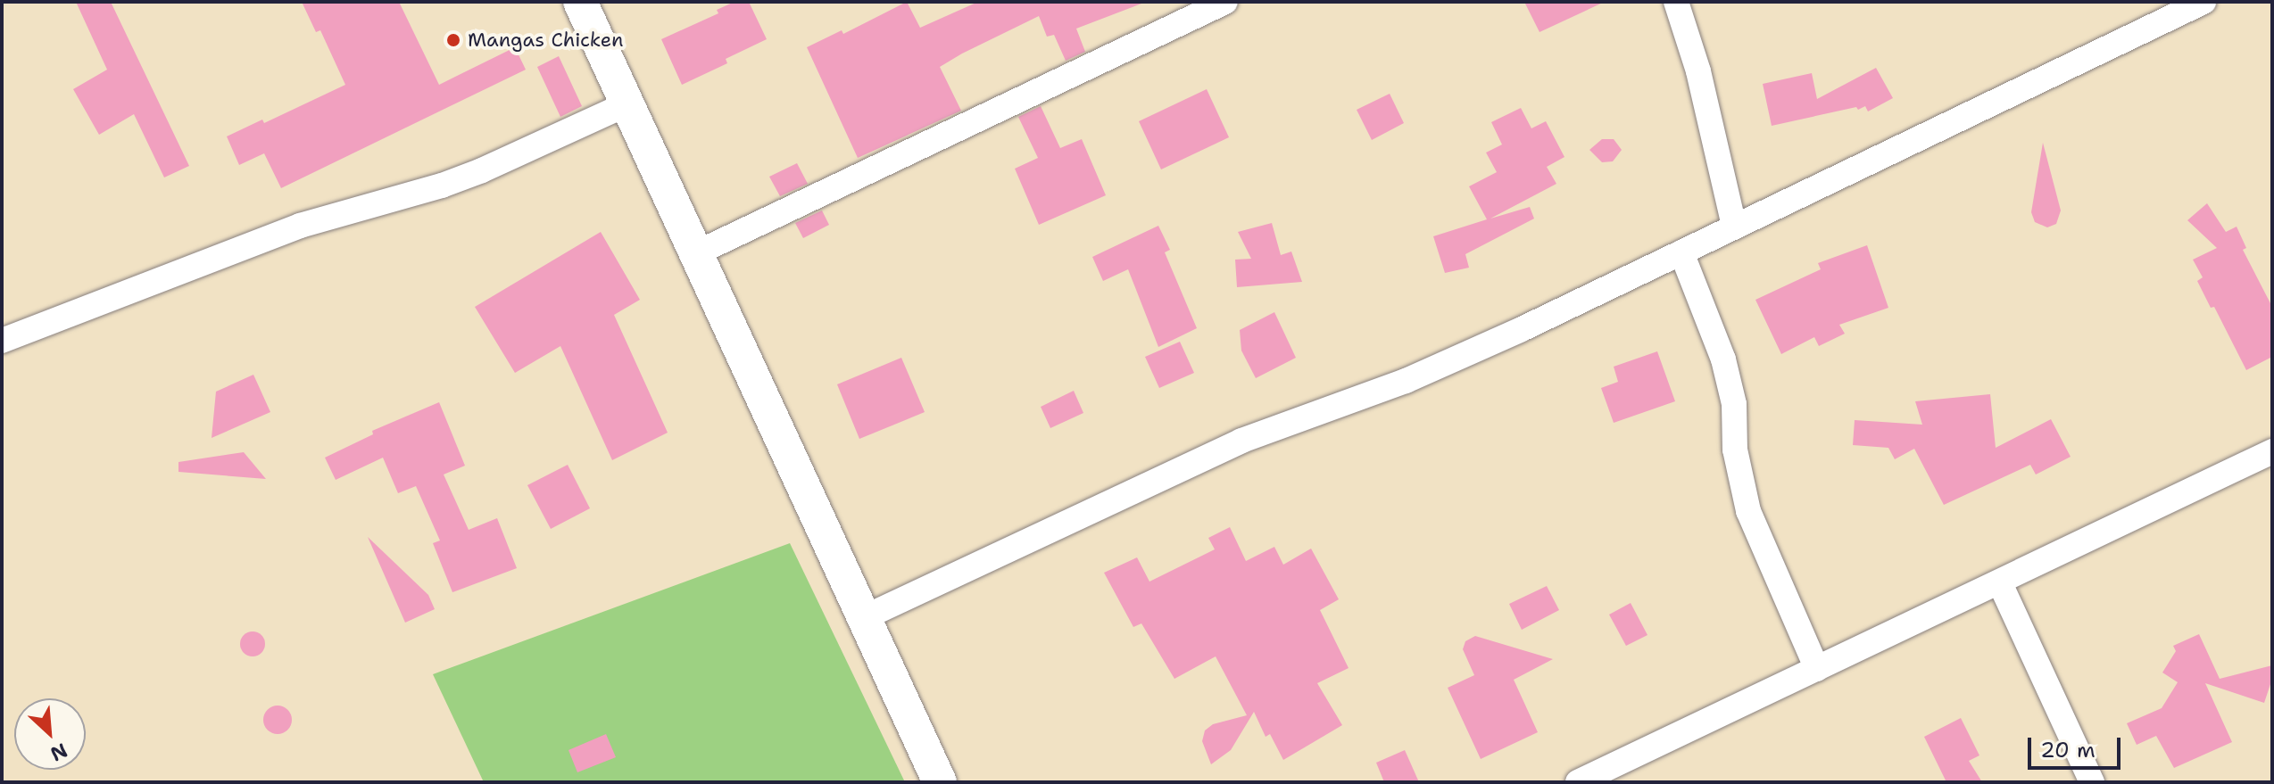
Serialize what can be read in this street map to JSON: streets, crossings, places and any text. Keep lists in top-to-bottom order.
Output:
{
  "places": ["Mangas Chicken"],
  "scale_bar": "20 m",
  "north": "bottom right"
}
